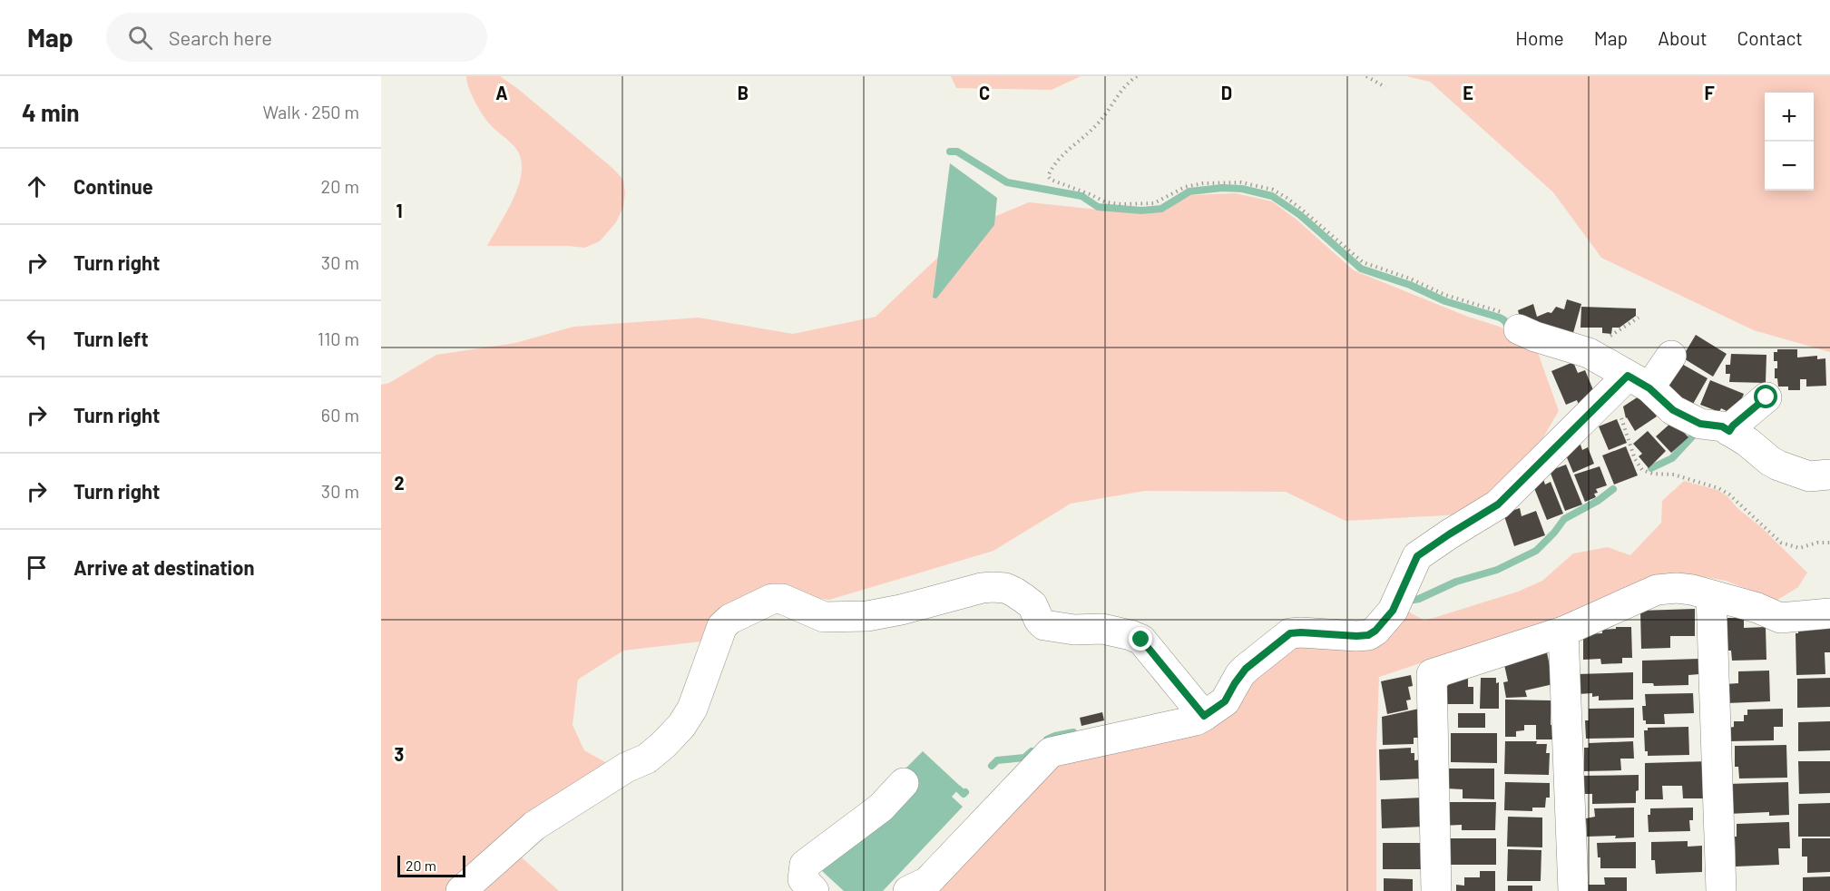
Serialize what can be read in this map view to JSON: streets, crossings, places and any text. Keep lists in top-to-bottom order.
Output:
{
  "scale_bar": "20 m",
  "page": {
    "header": "Map",
    "search": "Search here",
    "nav": [
      "Home",
      "Map",
      "About",
      "Contact"
    ],
    "heading": ["4 min", "Walk · 250 m"],
    "map_buttons": ["+", "−"],
    "list": [
      ["Continue", "20 m"],
      ["Turn right", "30 m"],
      ["Turn left", "110 m"],
      ["Turn right", "60 m"],
      ["Turn right", "30 m"],
      "Arrive at destination"
    ],
    "scale": "20 m"
  },
  "grid": {
    "columns": [
      "A",
      "B",
      "C",
      "D",
      "E",
      "F"
    ],
    "rows": ["1", "2", "3"]
  }
}
